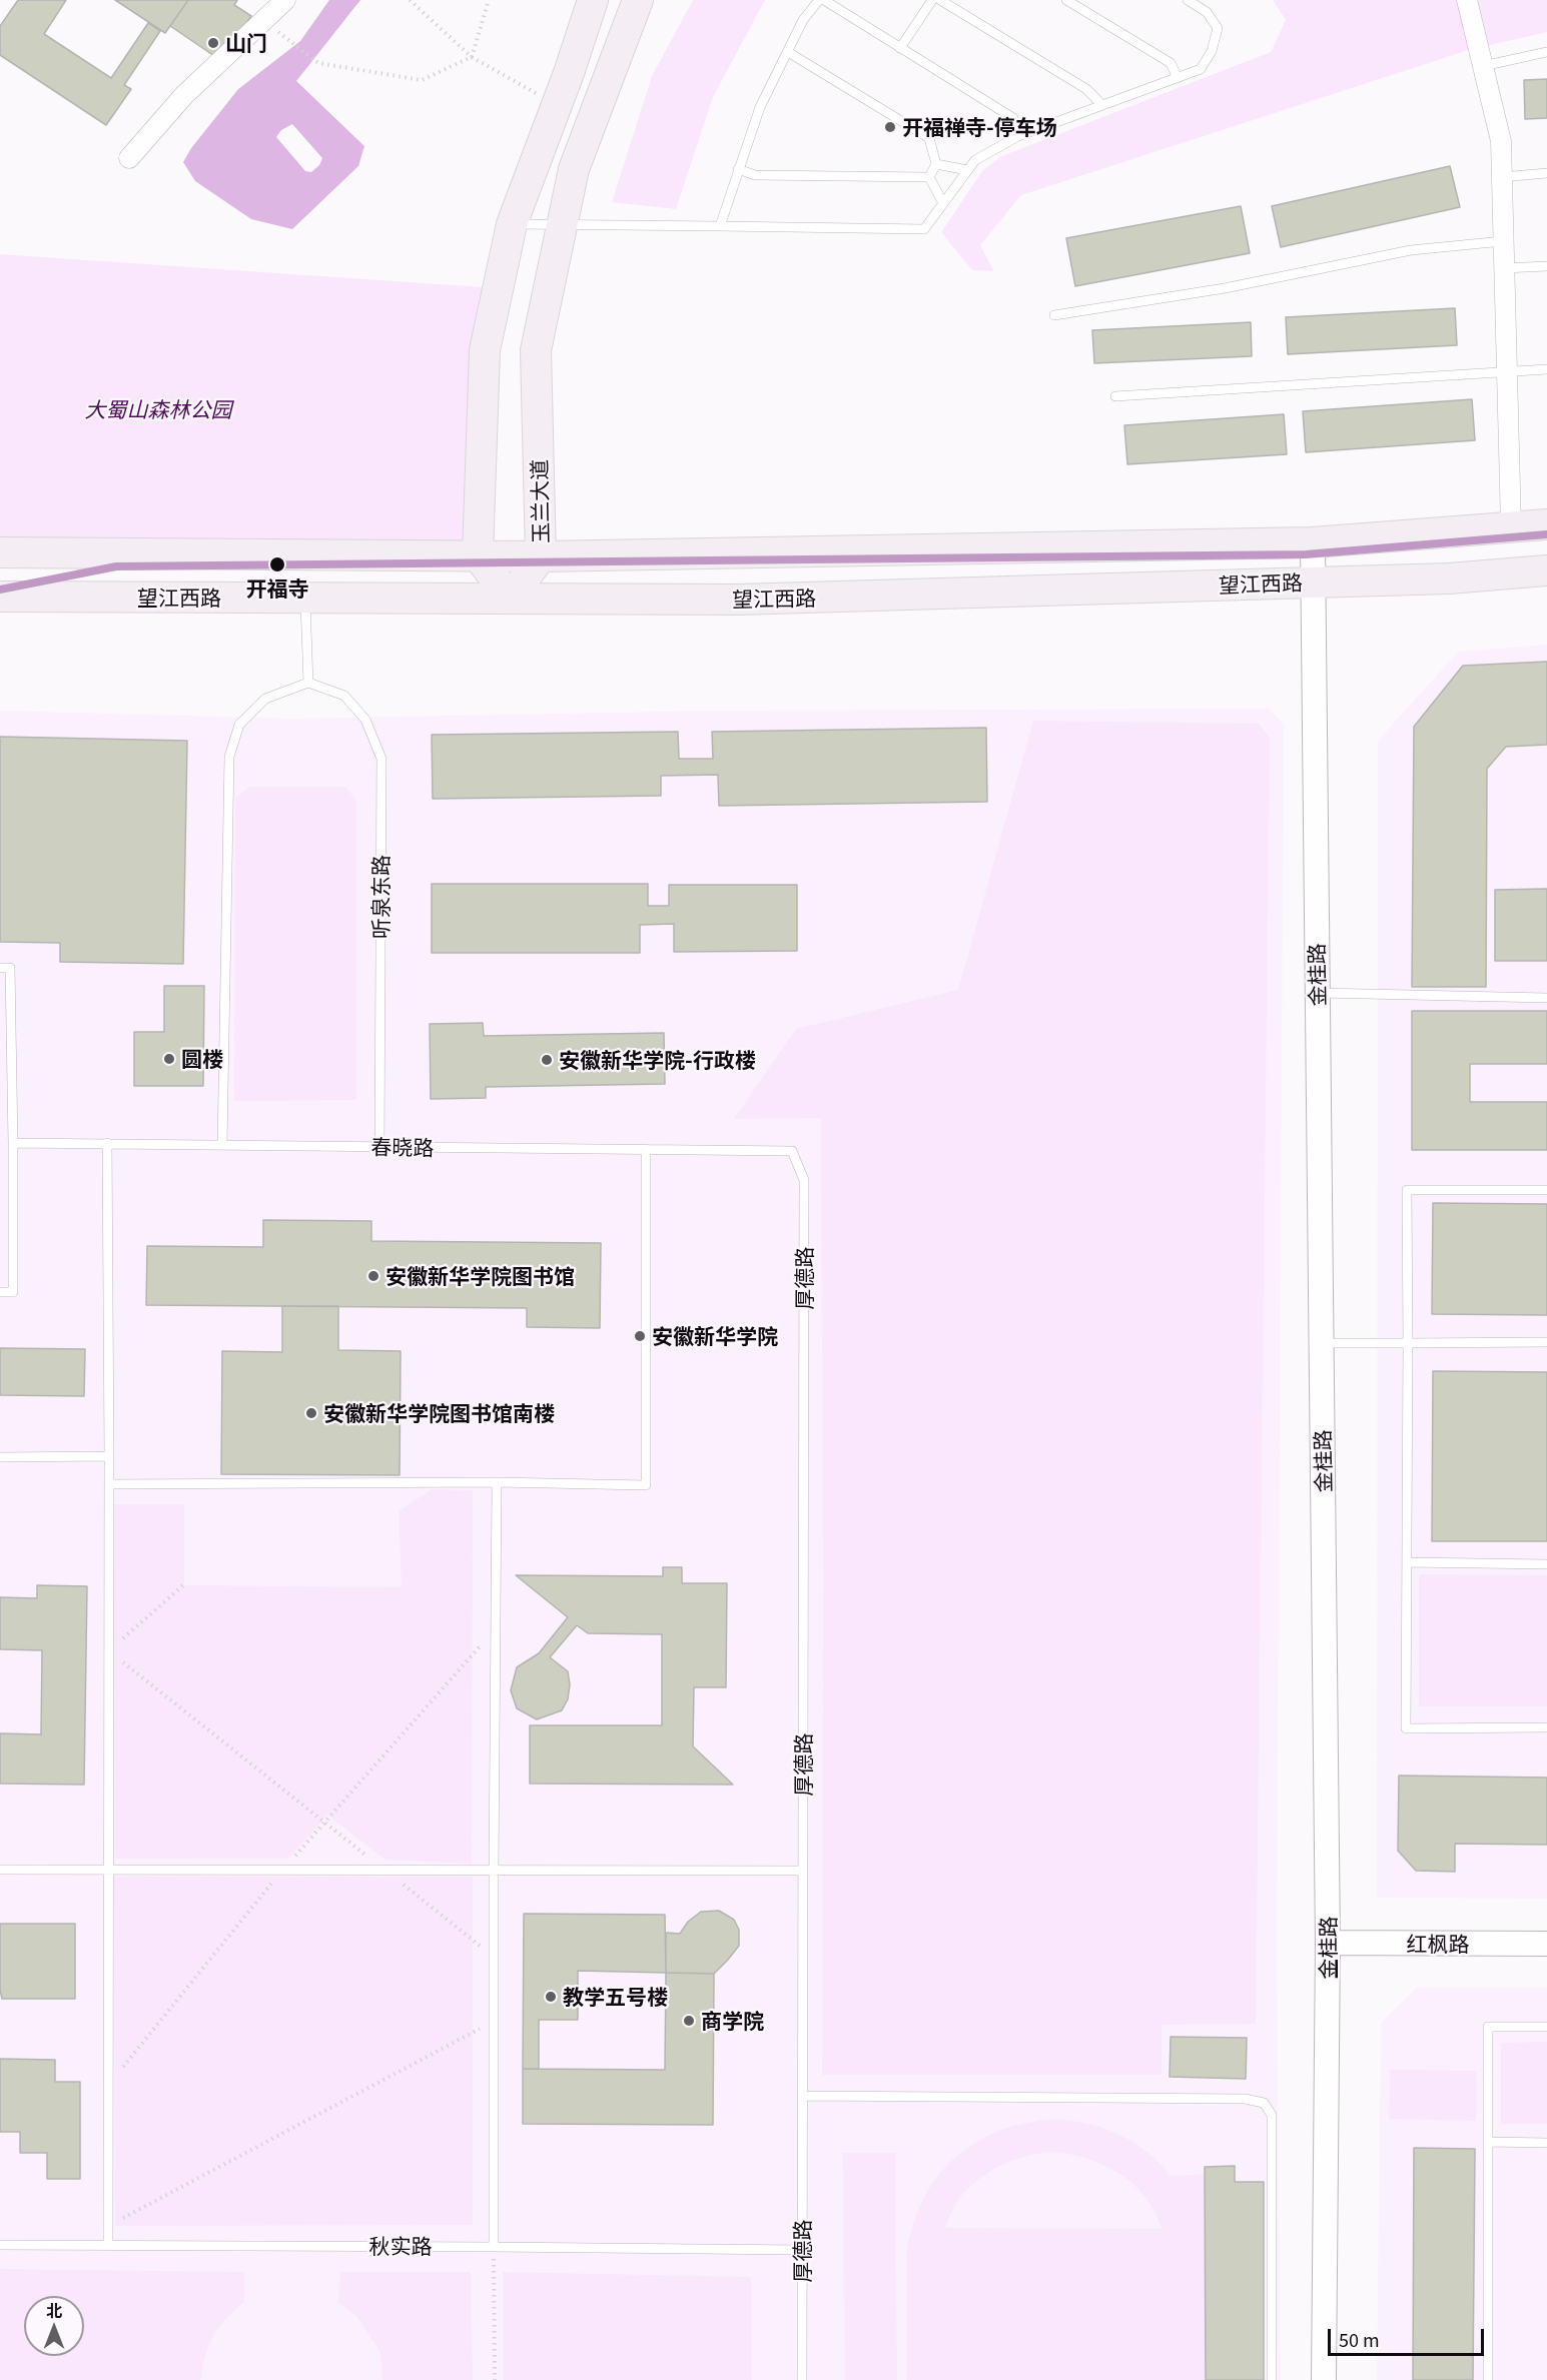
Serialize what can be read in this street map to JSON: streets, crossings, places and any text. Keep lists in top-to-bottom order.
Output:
{
  "streets": {
    "main road": ["玉兰大道", "望江西路"],
    "street": ["金桂路", "红枫路"],
    "lane": [
      "听泉东路",
      "春晓路",
      "厚德路",
      "秋实路"
    ]
  },
  "crossings": [
    ["玉兰大道", "望江西路"],
    ["望江西路", "金桂路"],
    ["听泉东路", "春晓路"],
    ["金桂路", "红枫路"],
    ["春晓路", "厚德路"],
    ["厚德路", "秋实路"]
  ],
  "parks": ["大蜀山森林公园"],
  "places": [
    "山门",
    "开福禅寺-停车场",
    "开福寺",
    "圆楼",
    "安徽新华学院-行政楼",
    "安徽新华学院图书馆",
    "安徽新华学院",
    "安徽新华学院图书馆南楼",
    "教学五号楼",
    "商学院"
  ],
  "scale_bar": "50 m",
  "north": "top"
}
